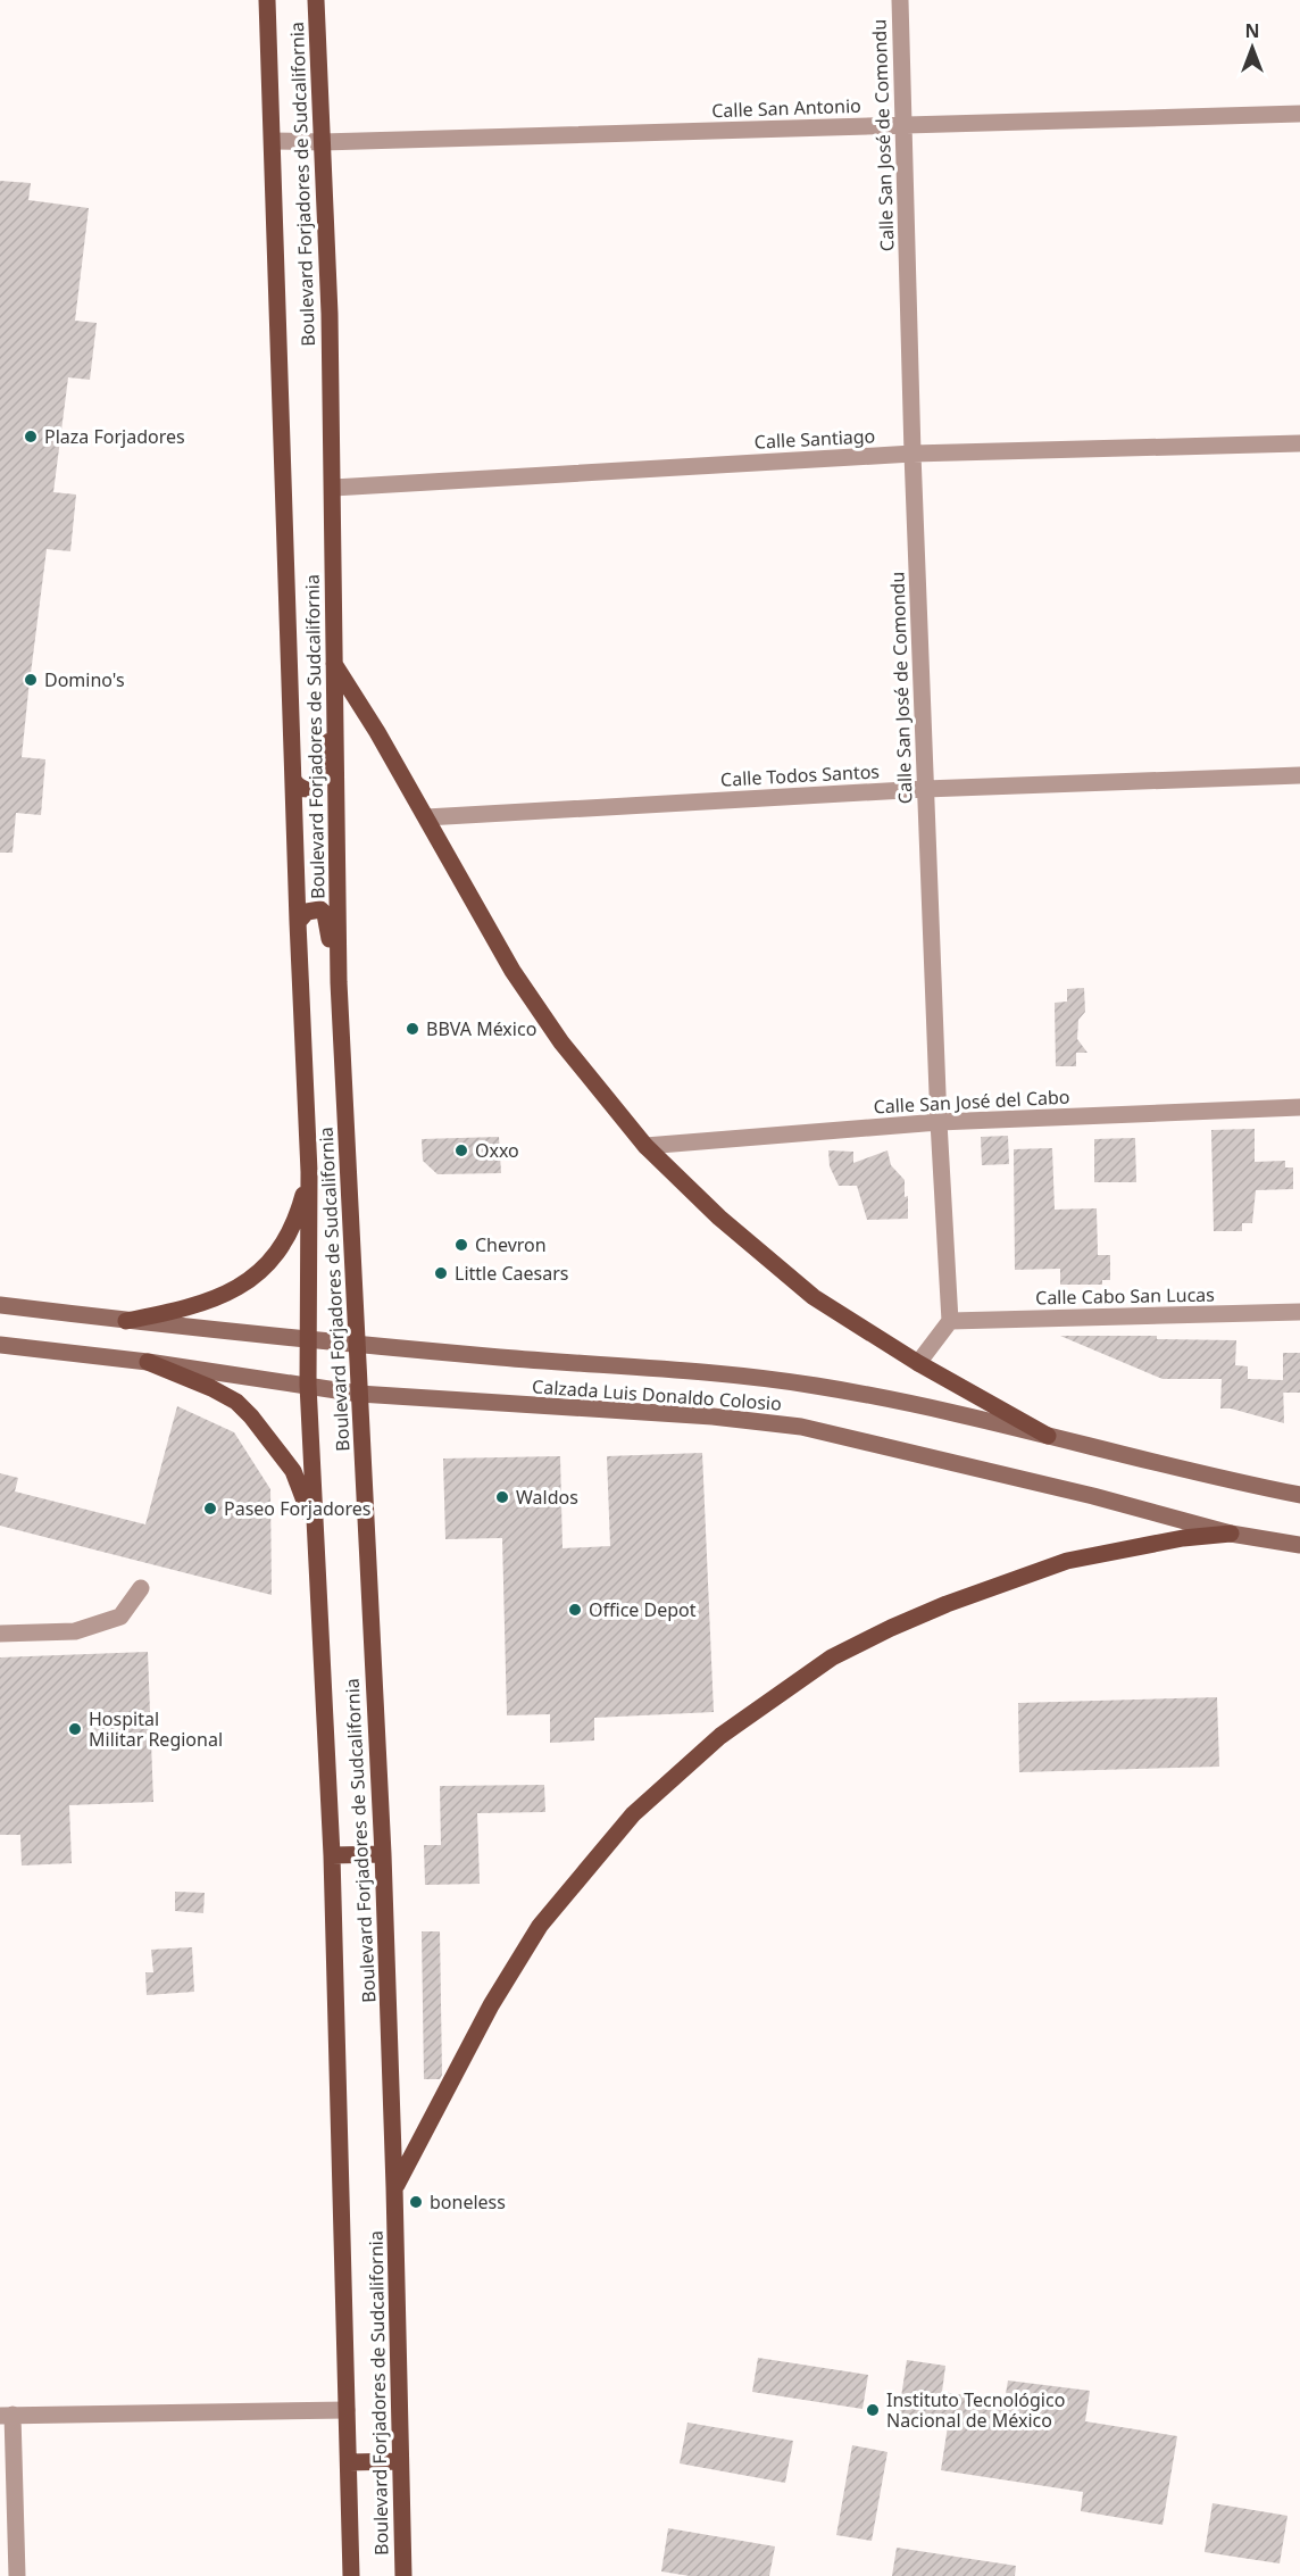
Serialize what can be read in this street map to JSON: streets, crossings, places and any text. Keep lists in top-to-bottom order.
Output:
{
  "streets": {
    "main road": ["Boulevard Forjadores de Sudcalifornia", "Calzada Luis Donaldo Colosio"],
    "street": [
      "Calle San Antonio",
      "Calle San José de Comondu",
      "Calle Santiago",
      "Calle Todos Santos",
      "Calle San José del Cabo",
      "Calle Cabo San Lucas"
    ]
  },
  "crossings": [
    ["Calle San Antonio", "Calle San José de Comondu"],
    ["Calle San Antonio", "Boulevard Forjadores de Sudcalifornia"],
    ["Calle San José de Comondu", "Calle Santiago"],
    ["Calle San José de Comondu", "Calle Todos Santos"],
    ["Calle San José de Comondu", "Calle San José del Cabo"],
    ["Calle San José de Comondu", "Calle Cabo San Lucas"],
    ["Boulevard Forjadores de Sudcalifornia", "Calle Santiago"],
    ["Boulevard Forjadores de Sudcalifornia", "Calzada Luis Donaldo Colosio"]
  ],
  "places": [
    "Plaza Forjadores",
    "Domino's",
    "BBVA México",
    "Oxxo",
    "Chevron",
    "Little Caesars",
    "Waldos",
    "Paseo Forjadores",
    "Office Depot",
    "Hospital Militar Regional",
    "boneless",
    "Instituto Tecnológico Nacional de México"
  ],
  "north": "top"
}
